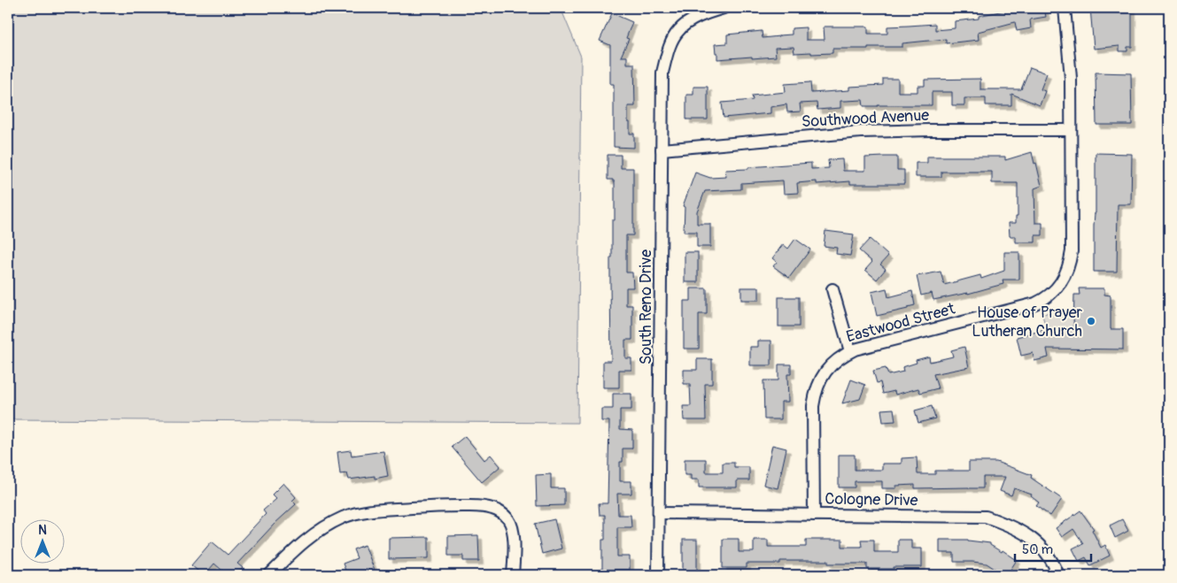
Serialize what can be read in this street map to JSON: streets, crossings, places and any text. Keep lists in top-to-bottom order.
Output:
{
  "streets": {
    "street": [
      "Southwood Avenue",
      "South Reno Drive",
      "Eastwood Street",
      "Cologne Drive"
    ]
  },
  "crossings": [
    ["Southwood Avenue", "South Reno Drive"],
    ["Southwood Avenue", "Eastwood Street"],
    ["South Reno Drive", "Cologne Drive"],
    ["Eastwood Street", "Cologne Drive"]
  ],
  "places": ["House of Prayer Lutheran Church"],
  "scale_bar": "50 m",
  "north": "top"
}
